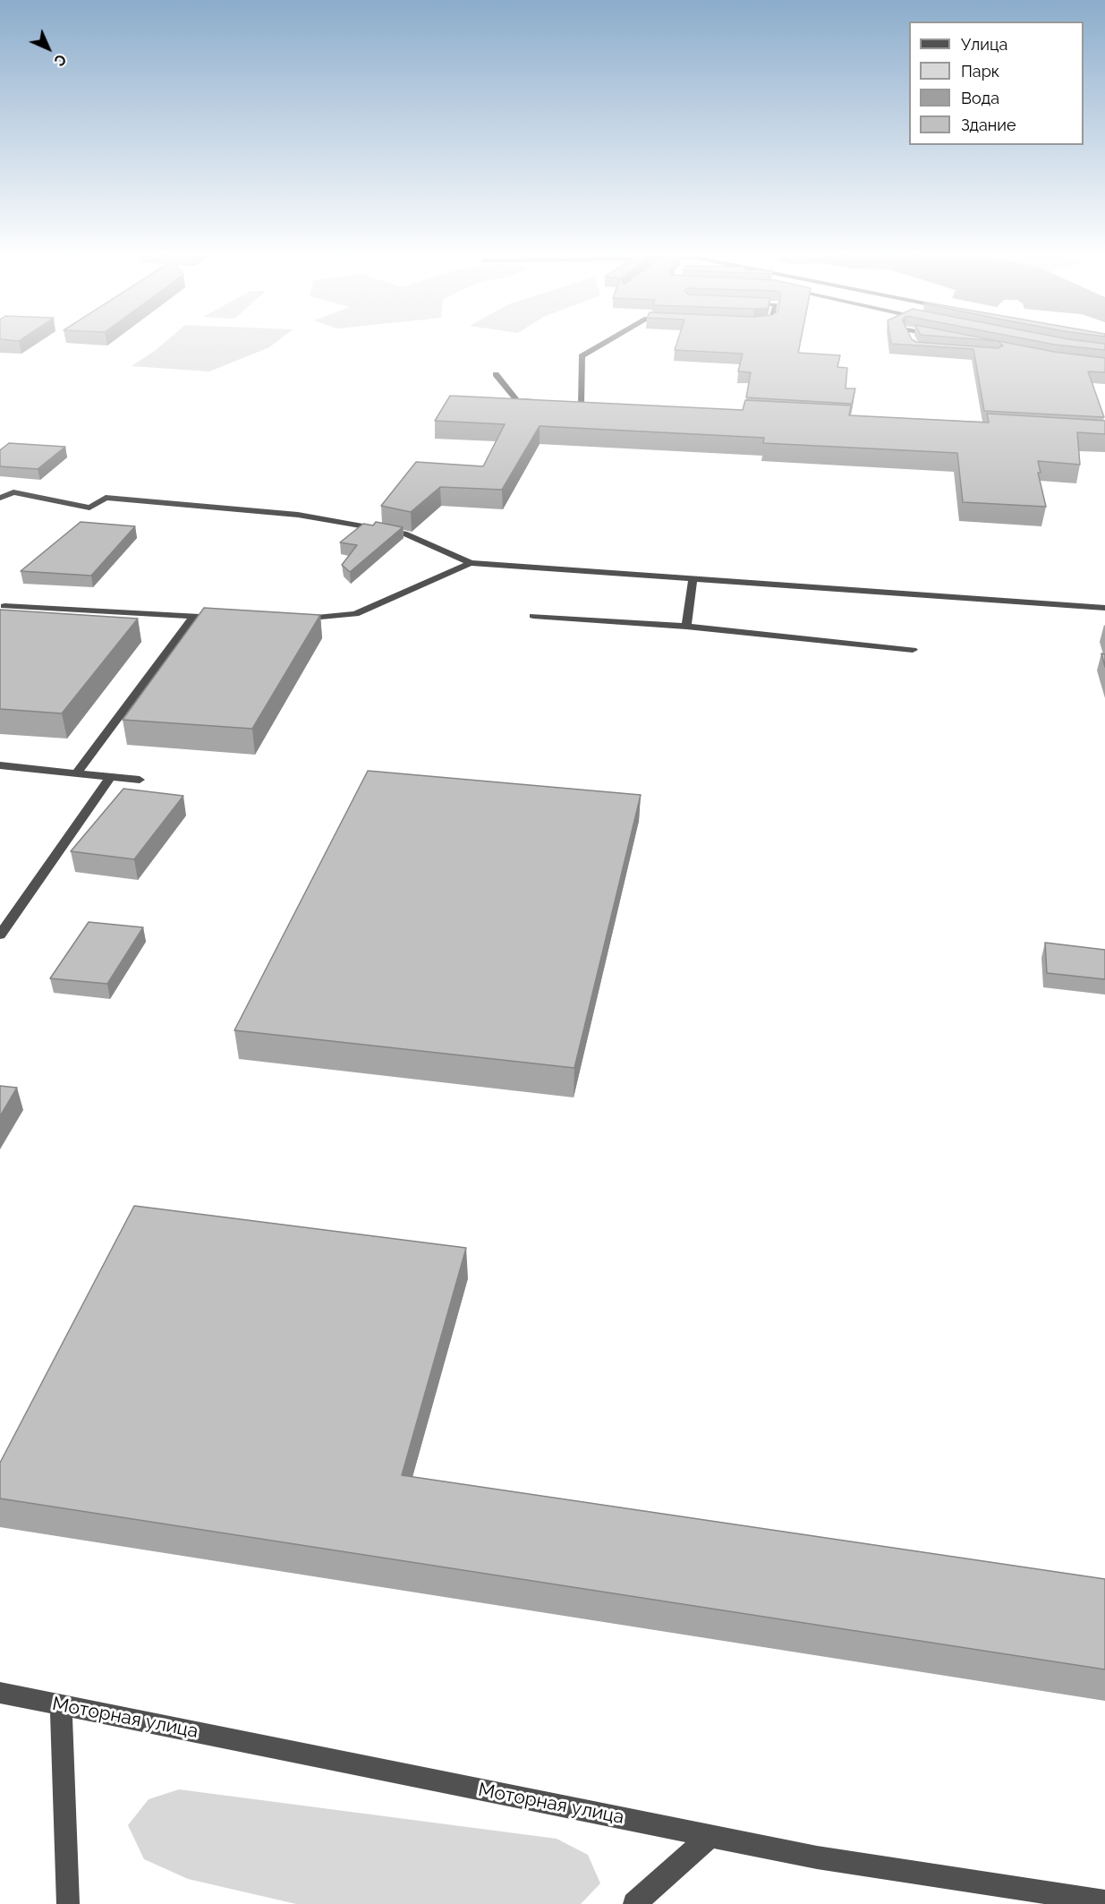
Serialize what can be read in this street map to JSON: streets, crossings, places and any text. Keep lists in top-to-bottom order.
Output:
{
  "streets": {
    "street": ["Моторная улица"]
  },
  "legend": [
    "Улица",
    "Парк",
    "Вода",
    "Здание"
  ],
  "north": "bottom right"
}
